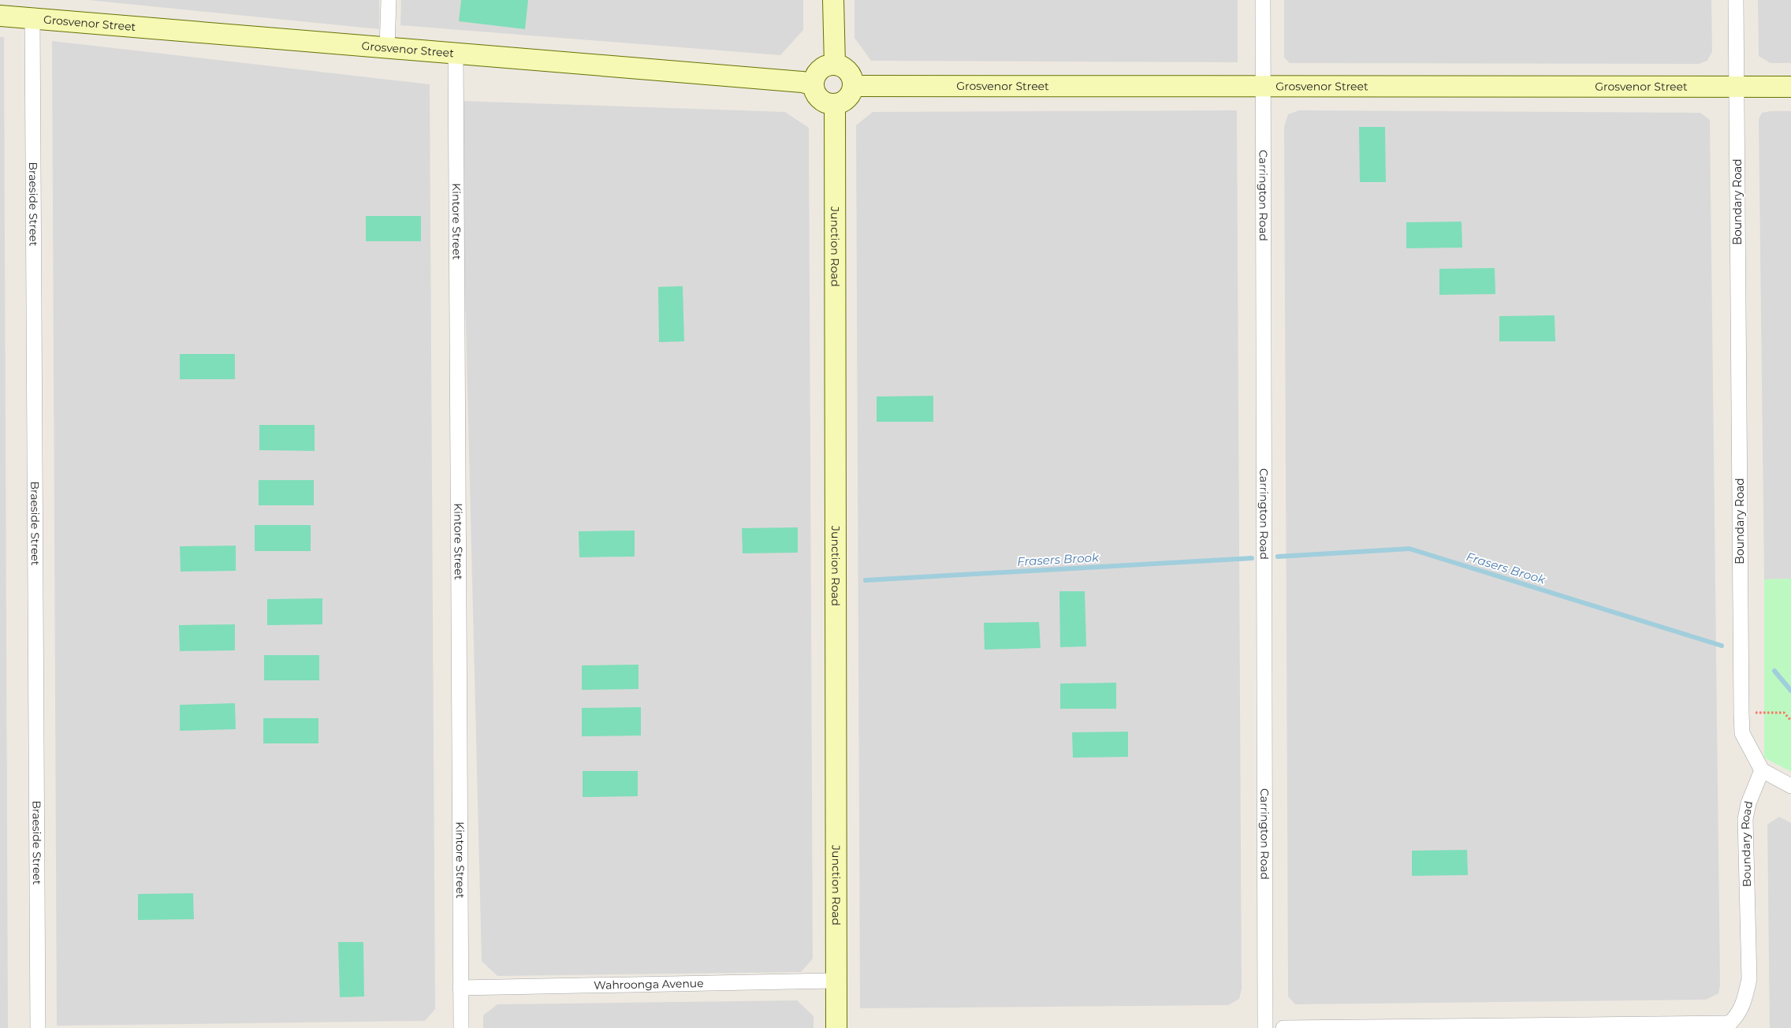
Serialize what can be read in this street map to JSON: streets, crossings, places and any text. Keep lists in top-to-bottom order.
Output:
{
  "streets": {
    "street": [
      "Grosvenor Street",
      "Carrington Road",
      "Boundary Road",
      "Braeside Street",
      "Kintore Street",
      "Junction Road",
      "Wahroonga Avenue"
    ]
  },
  "crossings": [
    ["Grosvenor Street", "Carrington Road"],
    ["Grosvenor Street", "Boundary Road"],
    ["Grosvenor Street", "Braeside Street"],
    ["Grosvenor Street", "Kintore Street"],
    ["Grosvenor Street", "Junction Road"],
    ["Kintore Street", "Wahroonga Avenue"],
    ["Junction Road", "Wahroonga Avenue"]
  ],
  "water": ["Frasers Brook"]
}
